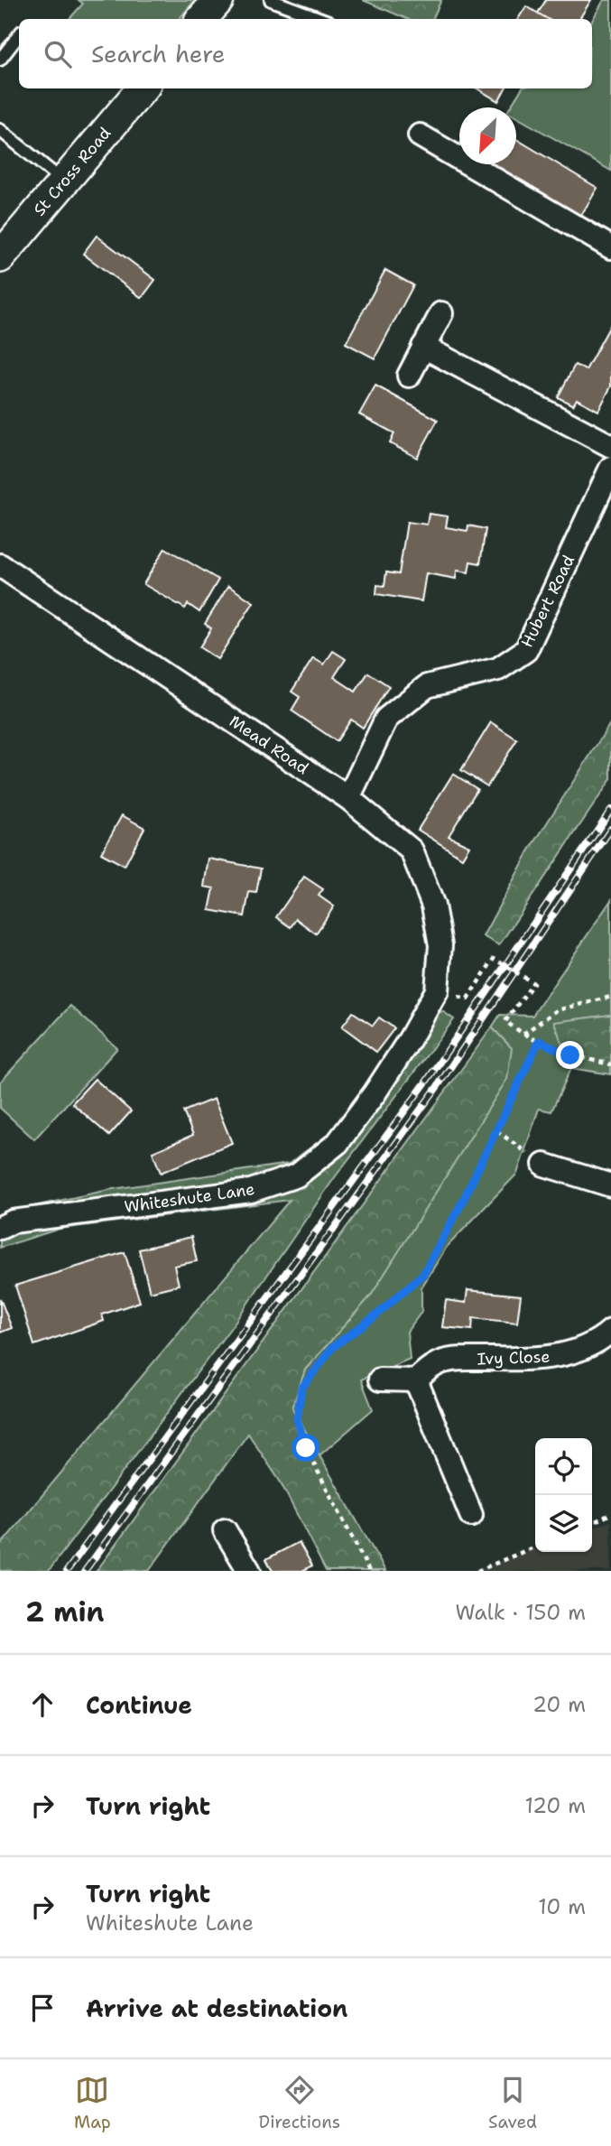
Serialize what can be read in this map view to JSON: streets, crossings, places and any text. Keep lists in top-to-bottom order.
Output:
{
  "streets": {
    "main road": ["St Cross Road"],
    "street": [
      "Hubert Road",
      "Mead Road",
      "Whiteshute Lane",
      "Ivy Close"
    ]
  },
  "crossings": [
    ["Hubert Road", "Mead Road"],
    ["Mead Road", "Whiteshute Lane"]
  ],
  "north": "bottom left",
  "page": {
    "search": "Search here",
    "heading": ["2 min", "Walk · 150 m"],
    "list": [
      ["Continue", "20 m"],
      ["Turn right", "120 m"],
      ["Turn right", "Whiteshute Lane", "10 m"],
      "Arrive at destination"
    ],
    "nav": ["Map", "Directions", "Saved"]
  }
}
